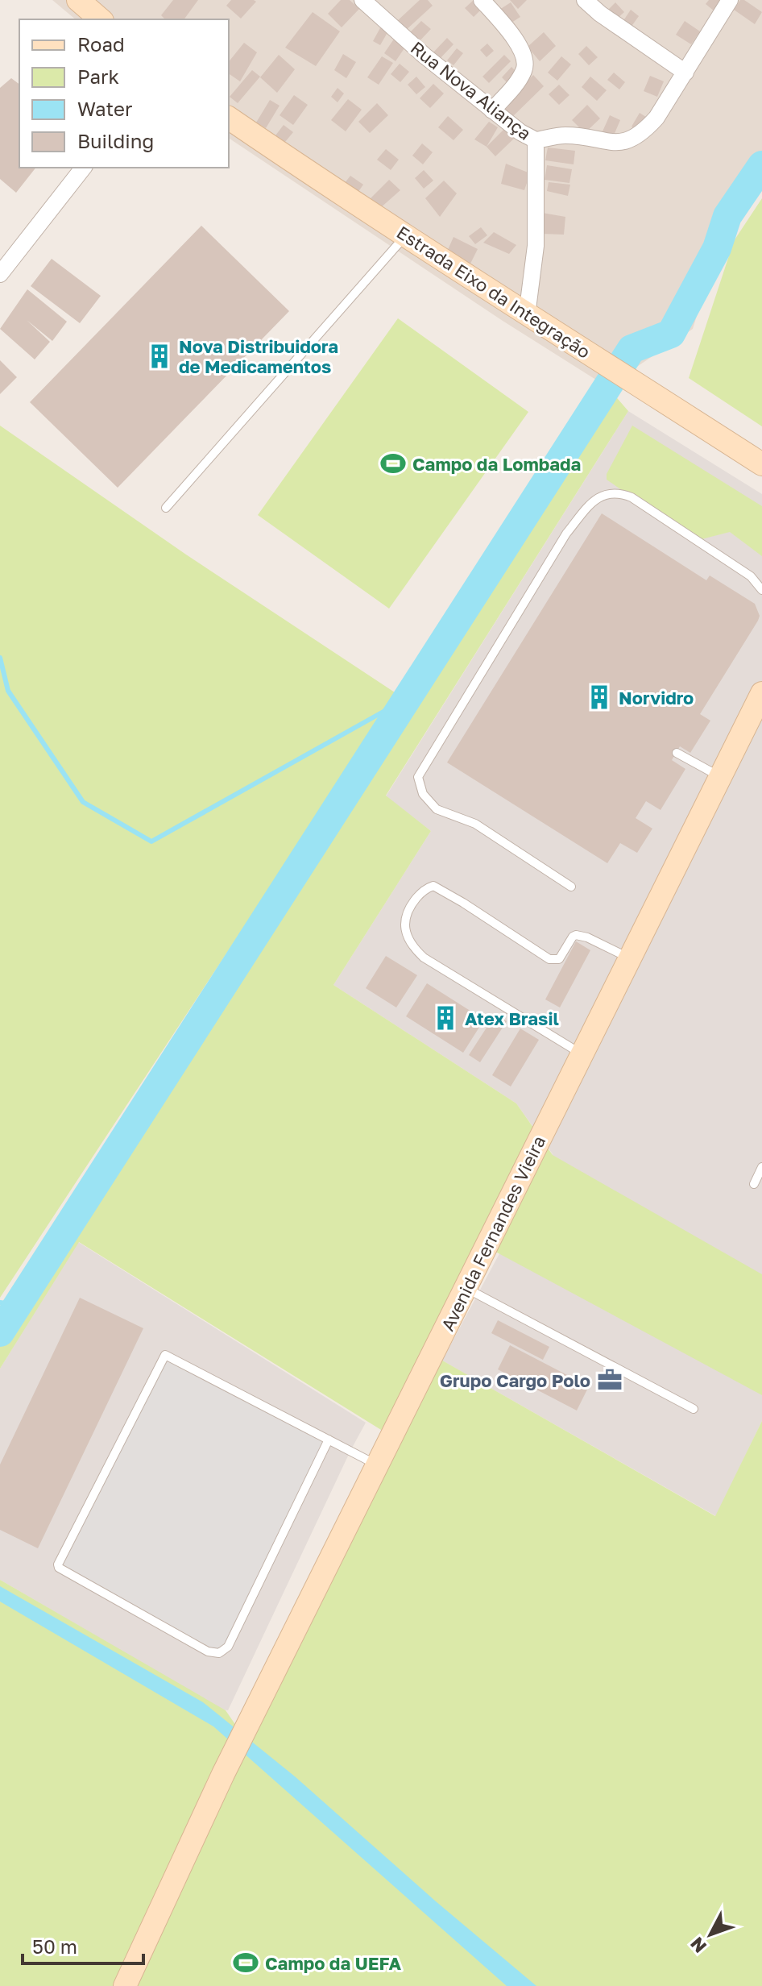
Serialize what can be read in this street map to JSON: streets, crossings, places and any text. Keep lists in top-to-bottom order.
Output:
{
  "streets": {
    "main road": ["Estrada Eixo da Integração", "Avenida Fernandes Vieira"],
    "street": ["Rua Nova Aliança"]
  },
  "crossings": [
    ["Rua Nova Aliança", "Estrada Eixo da Integração"]
  ],
  "places": {
    "building": ["Nova Distribuidora de Medicamentos", "Norvidro", "Atex Brasil"],
    "sports": ["Campo da Lombada", "Campo da UEFA"],
    "office": ["Grupo Cargo Polo"]
  },
  "legend": [
    "Road",
    "Park",
    "Water",
    "Building"
  ],
  "scale_bar": "50 m",
  "north": "bottom left"
}
